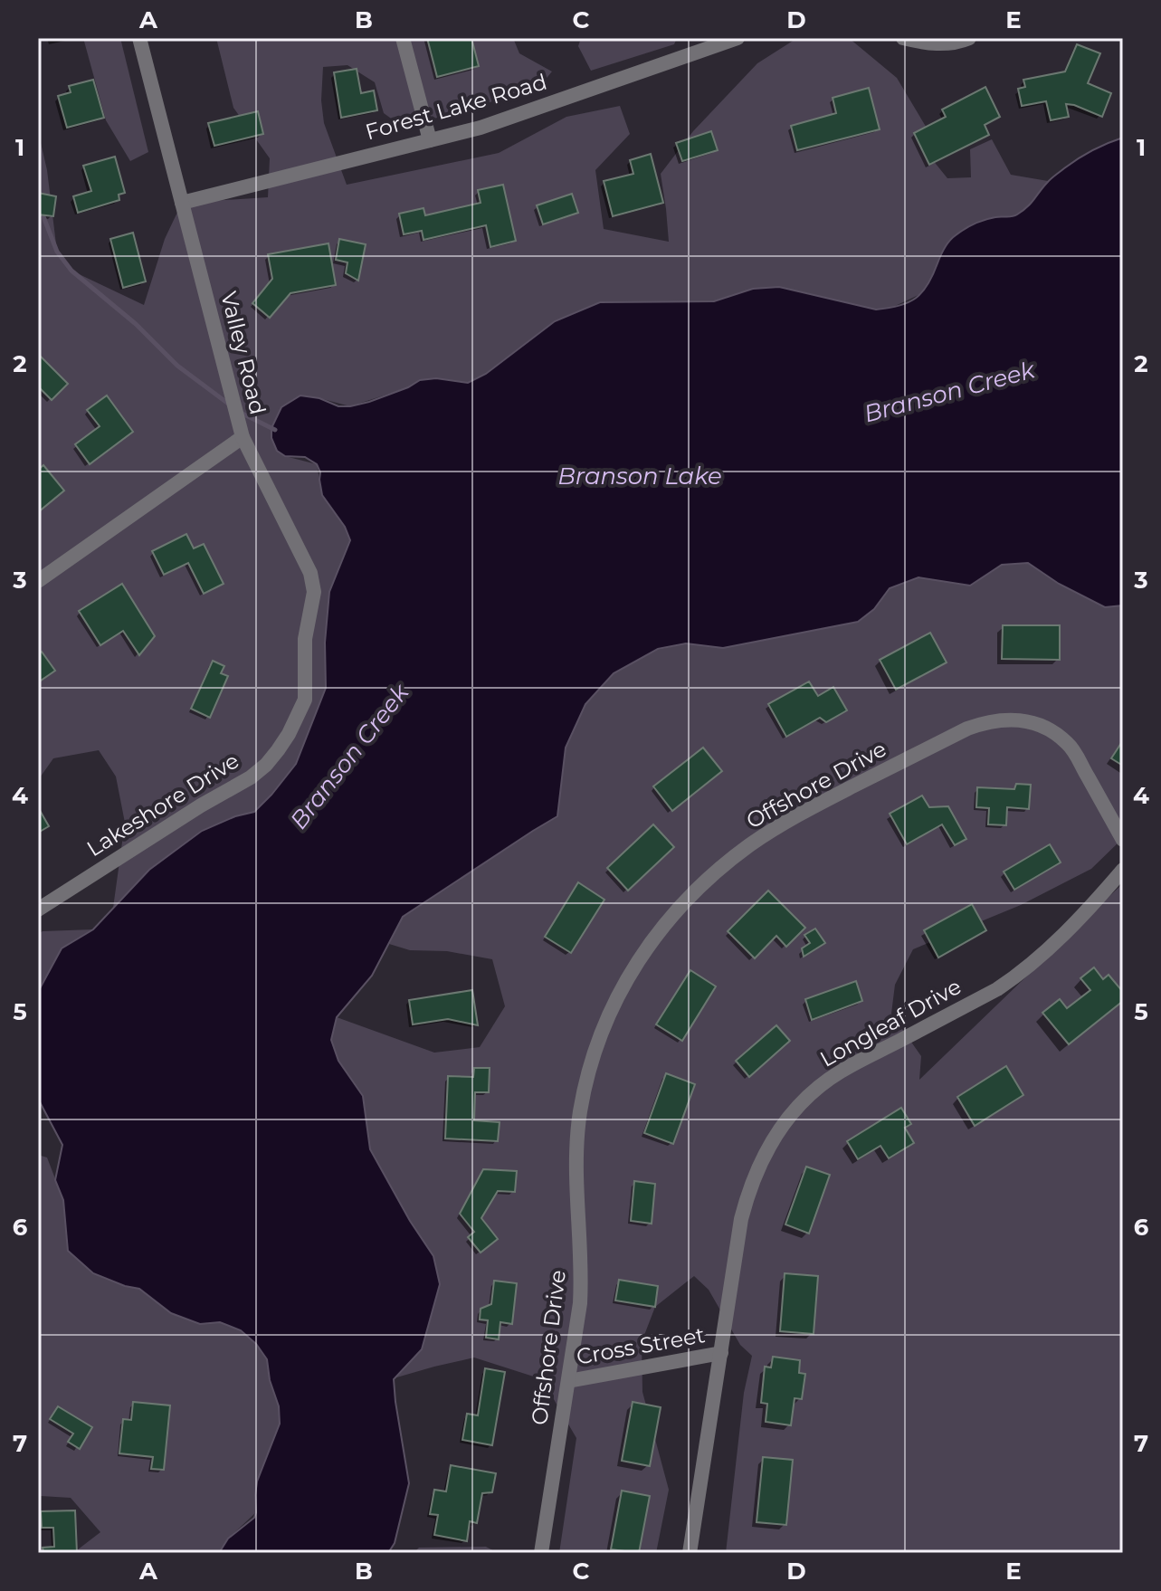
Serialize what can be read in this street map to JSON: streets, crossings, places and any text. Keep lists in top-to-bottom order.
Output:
{
  "streets": {
    "street": [
      "Forest Lake Road",
      "Valley Road",
      "Offshore Drive",
      "Lakeshore Drive",
      "Longleaf Drive",
      "Cross Street"
    ]
  },
  "crossings": [
    ["Forest Lake Road", "Valley Road"],
    ["Valley Road", "Lakeshore Drive"],
    ["Offshore Drive", "Cross Street"],
    ["Longleaf Drive", "Cross Street"]
  ],
  "water": ["Branson Creek", "Branson Lake"],
  "grid": {
    "columns": [
      "A",
      "B",
      "C",
      "D",
      "E"
    ],
    "rows": [
      "1",
      "2",
      "3",
      "4",
      "5",
      "6",
      "7"
    ]
  }
}
